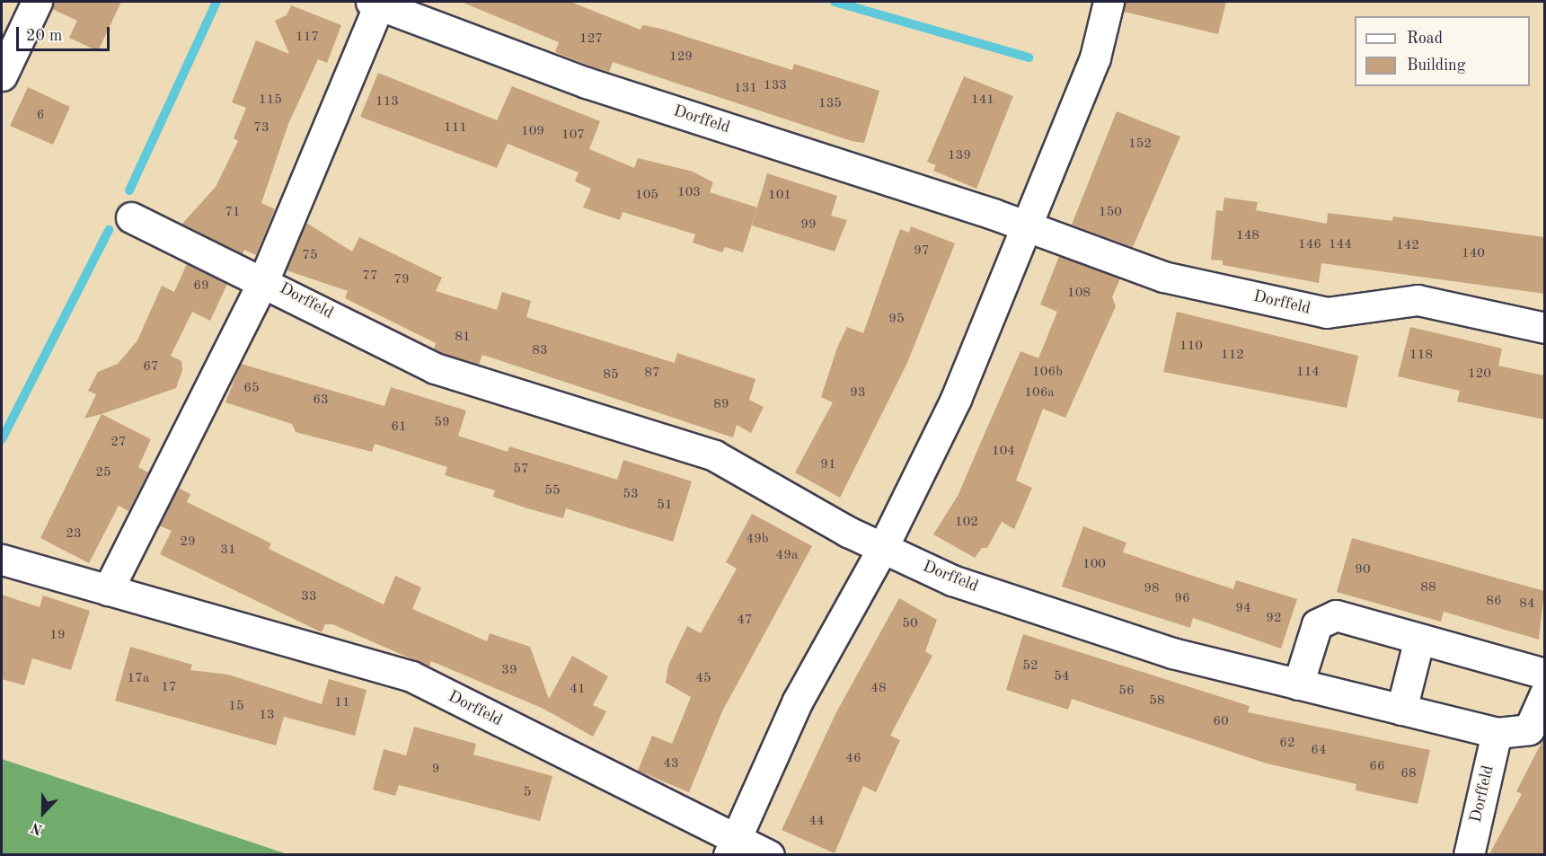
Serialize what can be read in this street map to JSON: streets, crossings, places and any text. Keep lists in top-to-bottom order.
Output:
{
  "streets": {
    "street": ["Dorffeld"]
  },
  "house_numbers": [
    "117",
    "127",
    "129",
    "133",
    "131",
    "115",
    "141",
    "113",
    "135",
    "6",
    "73",
    "111",
    "109",
    "107",
    "152",
    "139",
    "103",
    "105",
    "101",
    "71",
    "150",
    "99",
    "148",
    "146",
    "144",
    "142",
    "97",
    "140",
    "75",
    "77",
    "79",
    "69",
    "108",
    "95",
    "81",
    "110",
    "83",
    "112",
    "118",
    "67",
    "106b",
    "114",
    "87",
    "120",
    "85",
    "65",
    "93",
    "106a",
    "63",
    "89",
    "59",
    "61",
    "27",
    "104",
    "91",
    "57",
    "25",
    "55",
    "53",
    "51",
    "102",
    "23",
    "49b",
    "29",
    "31",
    "49a",
    "100",
    "90",
    "88",
    "98",
    "33",
    "96",
    "86",
    "84",
    "94",
    "92",
    "47",
    "50",
    "19",
    "52",
    "39",
    "54",
    "17a",
    "45",
    "17",
    "48",
    "41",
    "56",
    "58",
    "11",
    "15",
    "13",
    "60",
    "62",
    "64",
    "46",
    "43",
    "66",
    "9",
    "68",
    "5",
    "44"
  ],
  "legend": ["Road", "Building"],
  "scale_bar": "20 m",
  "north": "bottom"
}
